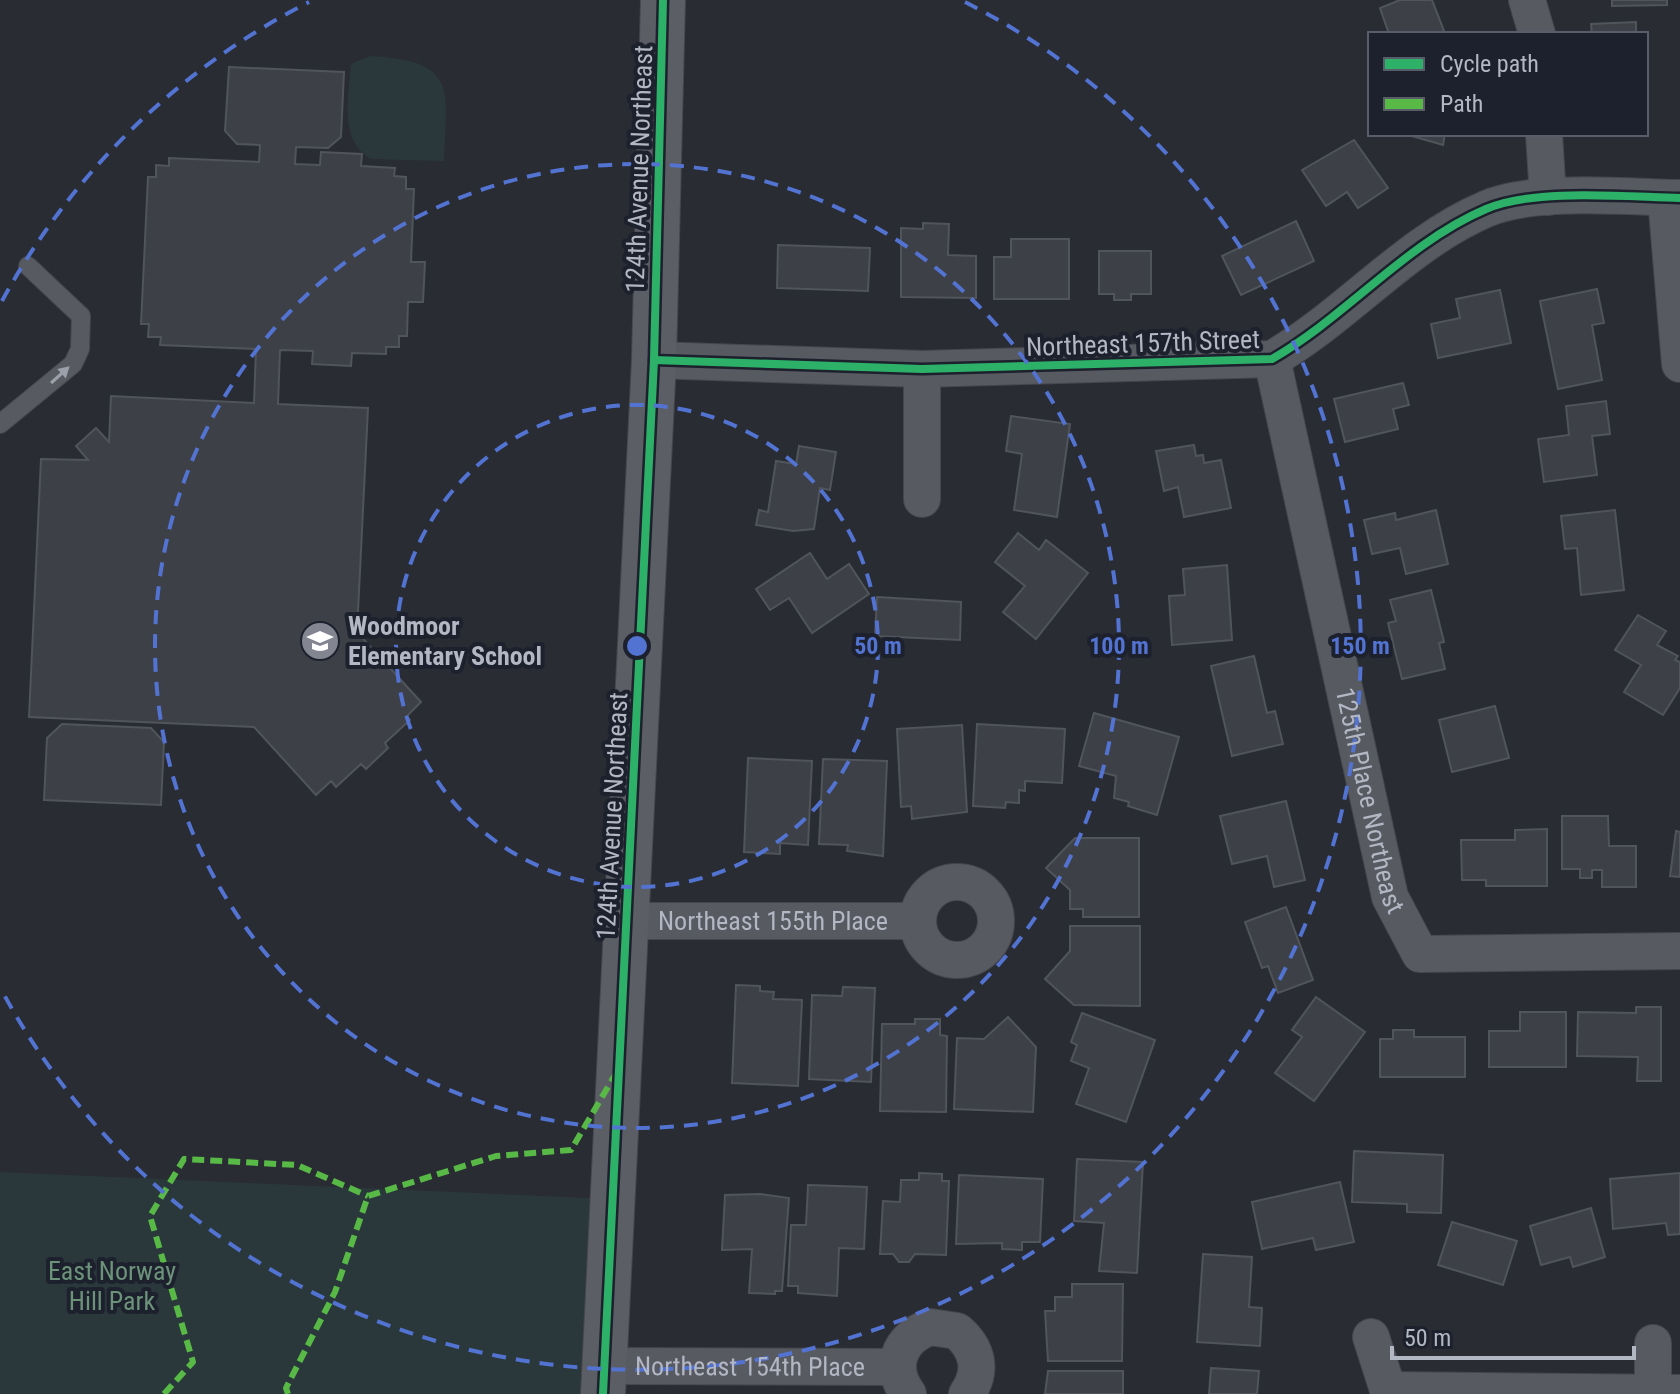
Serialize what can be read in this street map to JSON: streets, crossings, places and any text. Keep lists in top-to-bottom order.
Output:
{
  "streets": {
    "street": [
      "124th Avenue Northeast",
      "Northeast 157th Street",
      "125th Place Northeast",
      "Northeast 155th Place",
      "Northeast 154th Place"
    ]
  },
  "crossings": [
    ["124th Avenue Northeast", "Northeast 157th Street"],
    ["124th Avenue Northeast", "Northeast 155th Place"],
    ["124th Avenue Northeast", "Northeast 154th Place"],
    ["Northeast 157th Street", "125th Place Northeast"]
  ],
  "parks": ["East Norway Hill Park"],
  "places": {
    "school or university": ["Woodmoor Elementary School"]
  },
  "legend": ["Cycle path", "Path"],
  "scale_bar": "50 m",
  "rings": ["50 m", "100 m", "150 m"]
}
